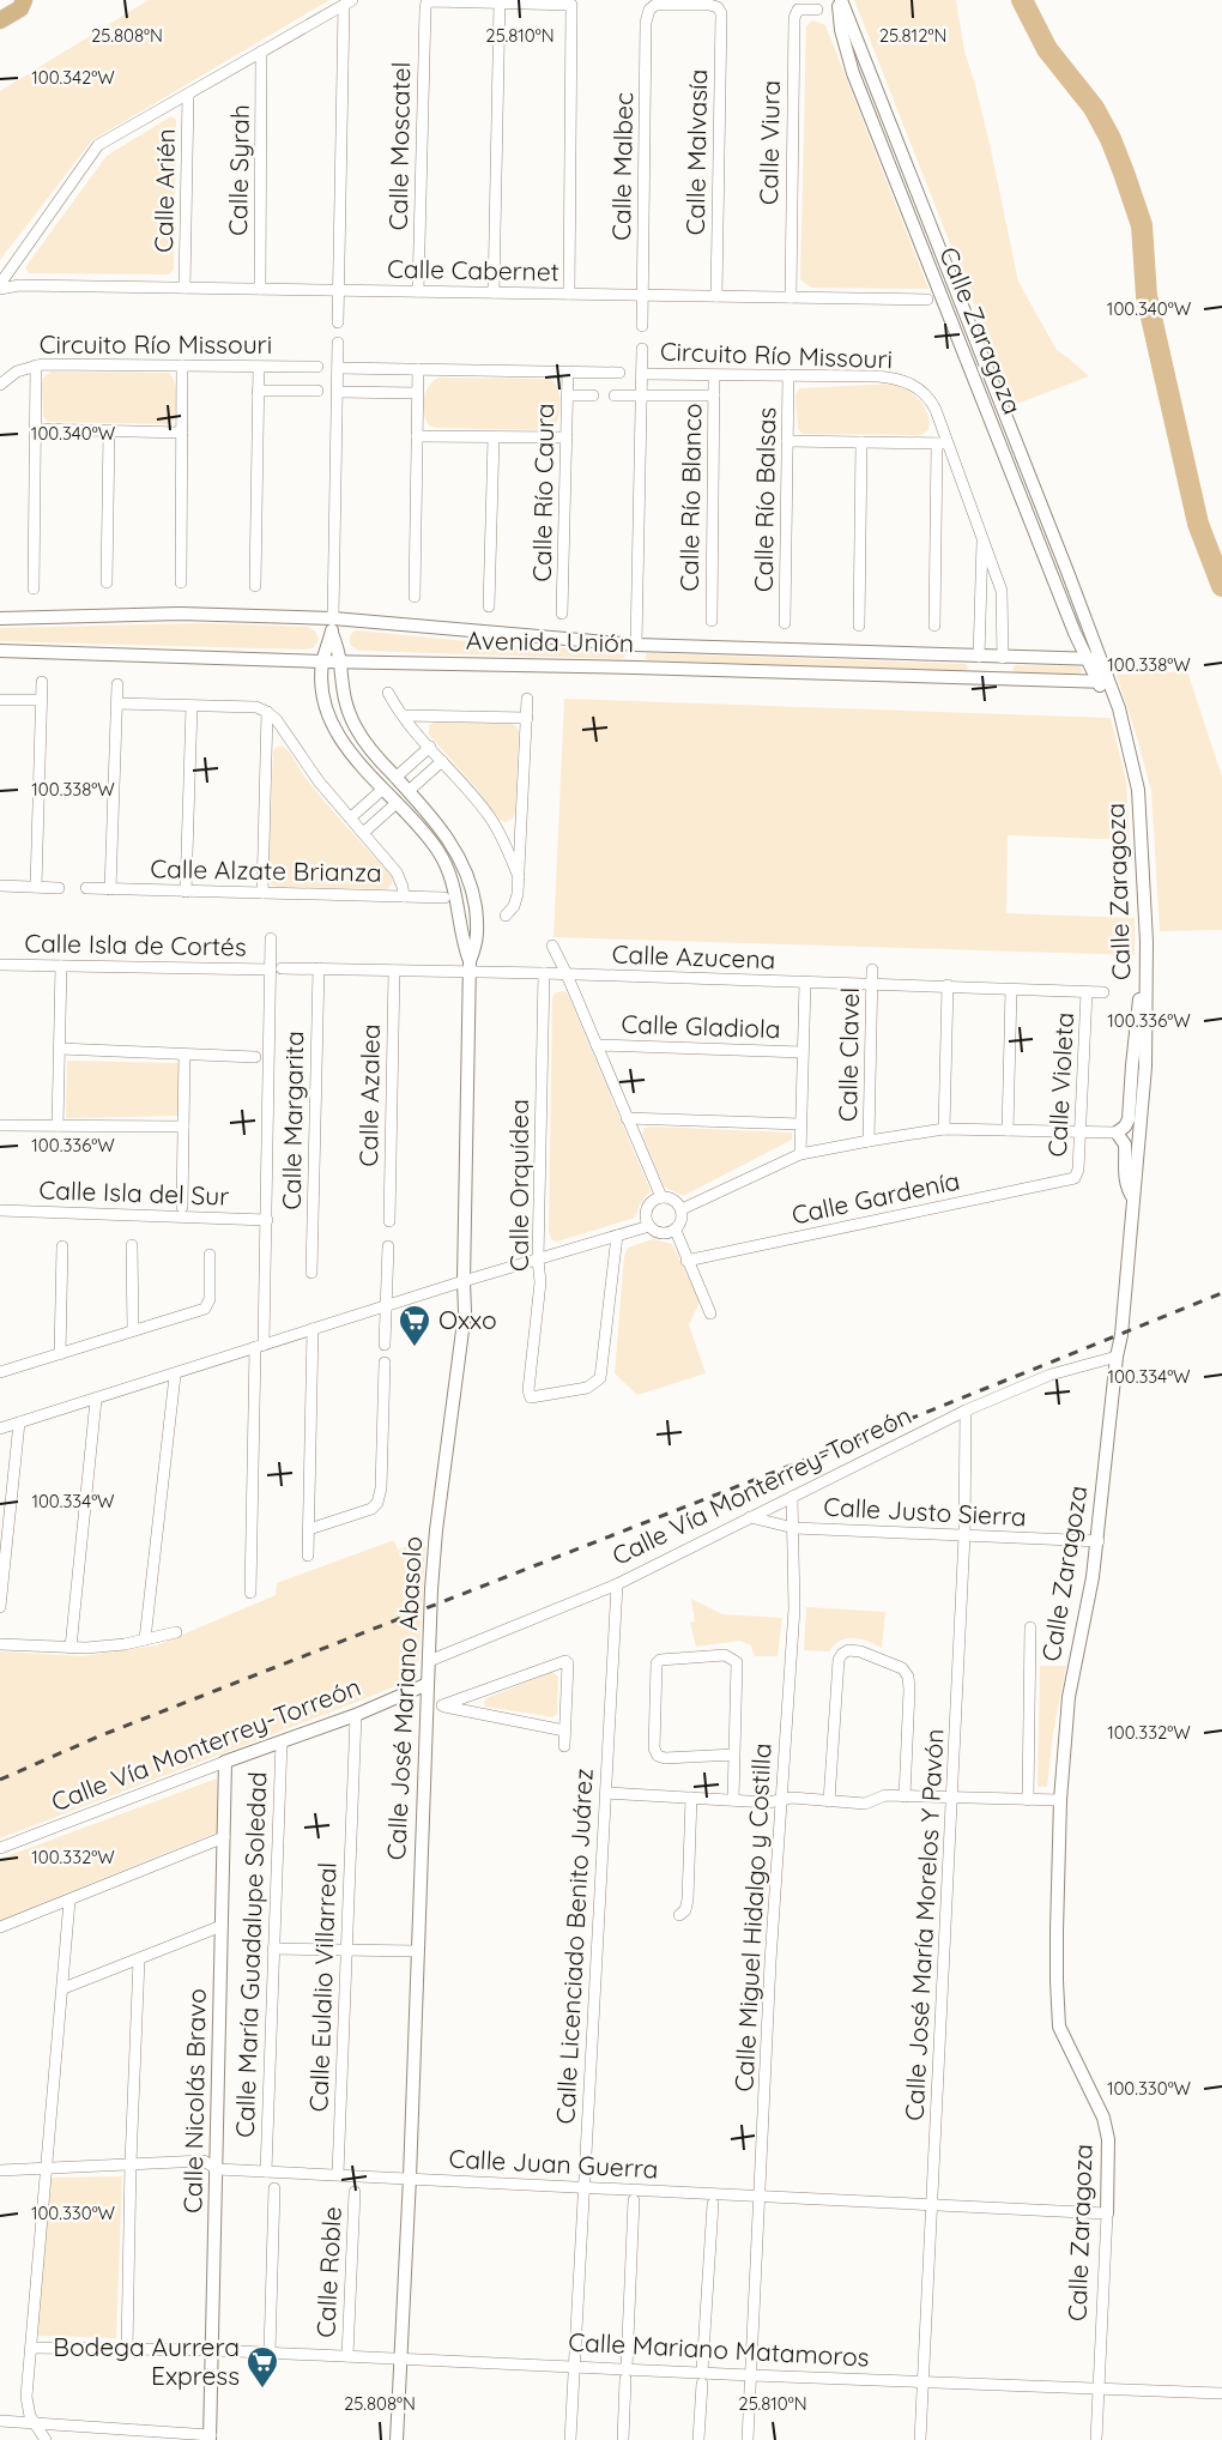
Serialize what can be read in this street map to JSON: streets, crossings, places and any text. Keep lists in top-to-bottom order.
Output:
{
  "streets": {
    "street": [
      "Calle Viura",
      "Calle Moscatel",
      "Calle Malvasía",
      "Calle Malbec",
      "Calle Syrah",
      "Calle Arién",
      "Calle Cabernet",
      "Calle Zaragoza",
      "Circuito Río Missouri",
      "Calle Río Caura",
      "Calle Río Blanco",
      "Calle Río Balsas",
      "Avenida Unión",
      "Calle Alzate Brianza",
      "Calle Isla de Cortés",
      "Calle Azucena",
      "Calle Gladiola",
      "Calle Clavel",
      "Calle Violeta",
      "Calle Azalea",
      "Calle Margarita",
      "Calle Orquídea",
      "Calle Isla del Sur",
      "Calle Gardenía",
      "Calle Vía Monterrey-Torreón",
      "Calle Justo Sierra",
      "Calle José Mariano Abasolo",
      "Calle Miguel Hidalgo y Costilla",
      "Calle José María Morelos Y Pavón",
      "Calle Licenciado Benito Juárez",
      "Calle María Guadalupe Soledad",
      "Calle Eulalio Villarreal",
      "Calle Nicolás Bravo",
      "Calle Juan Guerra",
      "Calle Roble",
      "Calle Mariano Matamoros"
    ]
  },
  "crossings": [
    ["Calle Viura", "Calle Cabernet"],
    ["Calle Moscatel", "Calle Cabernet"],
    ["Calle Malvasía", "Calle Malbec"],
    ["Calle Malvasía", "Calle Cabernet"],
    ["Calle Malbec", "Calle Cabernet"],
    ["Calle Syrah", "Calle Cabernet"],
    ["Calle Arién", "Calle Cabernet"],
    ["Calle Zaragoza", "Avenida Unión"],
    ["Calle Zaragoza", "Calle Vía Monterrey-Torreón"],
    ["Calle Zaragoza", "Calle Justo Sierra"],
    ["Calle Zaragoza", "Calle Juan Guerra"],
    ["Calle Zaragoza", "Calle Mariano Matamoros"],
    ["Circuito Río Missouri", "Calle Río Blanco"],
    ["Circuito Río Missouri", "Calle Río Balsas"],
    ["Circuito Río Missouri", "Avenida Unión"],
    ["Avenida Unión", "Calle José Mariano Abasolo"],
    ["Calle Isla de Cortés", "Calle Azucena"],
    ["Calle Azucena", "Calle Clavel"],
    ["Calle Azucena", "Calle Violeta"],
    ["Calle Azucena", "Calle Azalea"],
    ["Calle Azucena", "Calle Margarita"],
    ["Calle Azucena", "Calle Orquídea"],
    ["Calle Azucena", "Calle José Mariano Abasolo"],
    ["Calle Violeta", "Calle Gardenía"],
    ["Calle Vía Monterrey-Torreón", "Calle Justo Sierra"],
    ["Calle Vía Monterrey-Torreón", "Calle José Mariano Abasolo"],
    ["Calle Vía Monterrey-Torreón", "Calle Miguel Hidalgo y Costilla"],
    ["Calle Vía Monterrey-Torreón", "Calle José María Morelos Y Pavón"],
    ["Calle Vía Monterrey-Torreón", "Calle Licenciado Benito Juárez"],
    ["Calle Vía Monterrey-Torreón", "Calle María Guadalupe Soledad"],
    ["Calle Vía Monterrey-Torreón", "Calle Eulalio Villarreal"],
    ["Calle Vía Monterrey-Torreón", "Calle Nicolás Bravo"],
    ["Calle Justo Sierra", "Calle Miguel Hidalgo y Costilla"],
    ["Calle Justo Sierra", "Calle José María Morelos Y Pavón"],
    ["Calle José Mariano Abasolo", "Calle Juan Guerra"],
    ["Calle José Mariano Abasolo", "Calle Mariano Matamoros"],
    ["Calle Miguel Hidalgo y Costilla", "Calle Juan Guerra"],
    ["Calle Miguel Hidalgo y Costilla", "Calle Mariano Matamoros"],
    ["Calle José María Morelos Y Pavón", "Calle Juan Guerra"],
    ["Calle José María Morelos Y Pavón", "Calle Mariano Matamoros"],
    ["Calle Licenciado Benito Juárez", "Calle Juan Guerra"],
    ["Calle Licenciado Benito Juárez", "Calle Mariano Matamoros"],
    ["Calle María Guadalupe Soledad", "Calle Juan Guerra"],
    ["Calle Eulalio Villarreal", "Calle Juan Guerra"],
    ["Calle Nicolás Bravo", "Calle Juan Guerra"],
    ["Calle Nicolás Bravo", "Calle Mariano Matamoros"],
    ["Calle Roble", "Calle Mariano Matamoros"]
  ],
  "places": {
    "supermarket": ["Oxxo", "Bodega Aurrera Express"]
  },
  "coordinates": [
    "25.808°N",
    "25.810°N",
    "25.812°N",
    "100.342°W",
    "100.340°W",
    "100.338°W",
    "100.336°W",
    "100.334°W",
    "100.332°W",
    "100.330°W"
  ]
}
